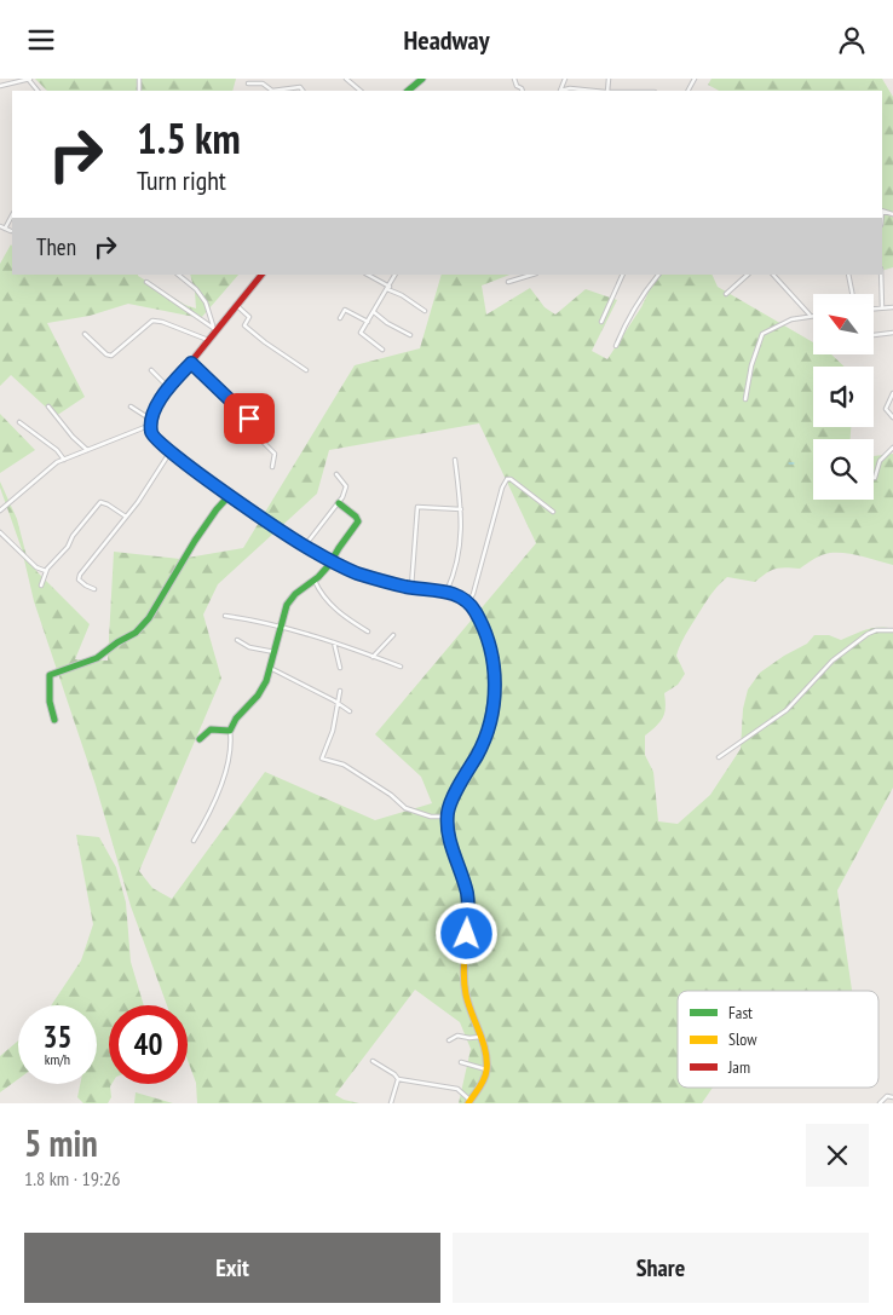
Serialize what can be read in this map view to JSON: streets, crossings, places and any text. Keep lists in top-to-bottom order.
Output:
{
  "legend": ["Fast", "Slow", "Jam"],
  "north": "top left",
  "page": {
    "header": "Headway",
    "turn": ["1.5 km", "Turn right"],
    "then": "Then",
    "speed": "35 km/h",
    "limit": "40",
    "heading": ["5 min", "1.8 km · 19:26"],
    "buttons": ["Exit", "Share"]
  }
}
